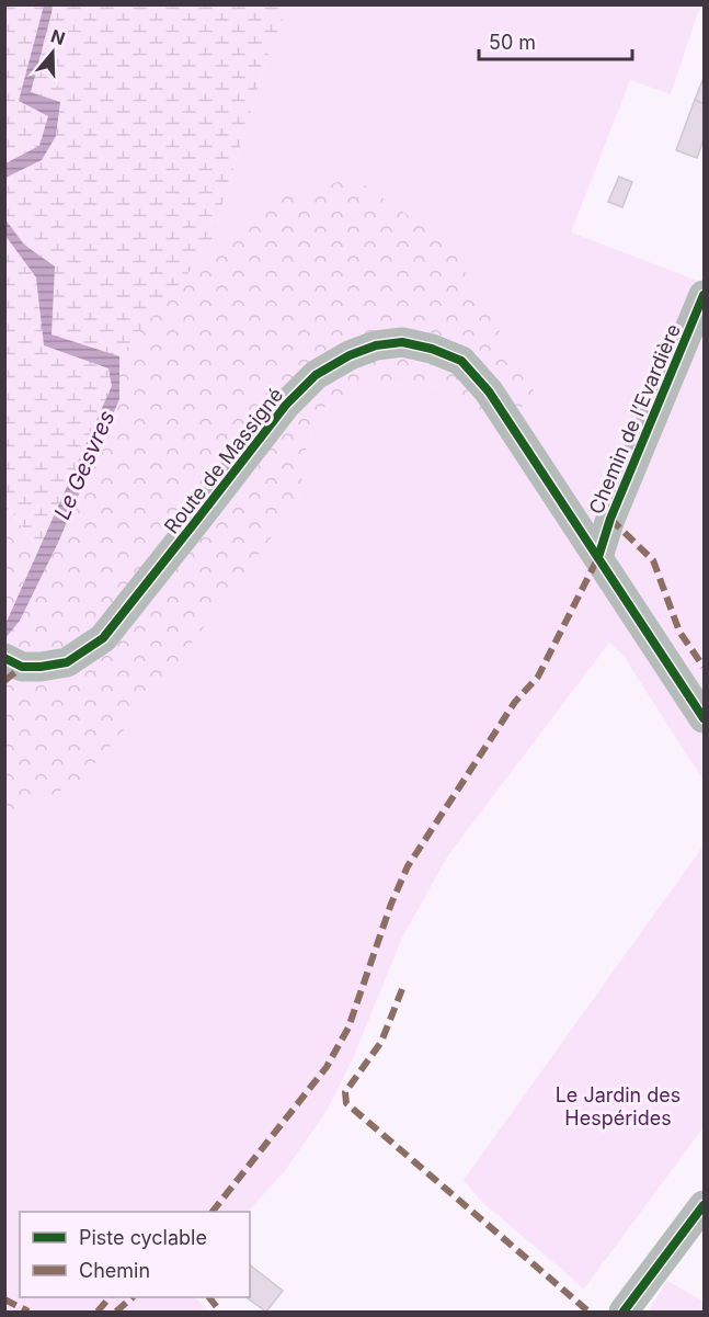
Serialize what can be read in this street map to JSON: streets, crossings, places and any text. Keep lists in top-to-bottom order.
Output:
{
  "streets": {
    "street": ["Chemin de l’Evardière", "Route de Massigné"]
  },
  "crossings": [
    ["Chemin de l’Evardière", "Route de Massigné"]
  ],
  "water": ["Le Gesvres"],
  "parks": ["Le Jardin des Hespérides"],
  "legend": ["Piste cyclable", "Chemin"],
  "scale_bar": "50 m",
  "north": "top"
}
